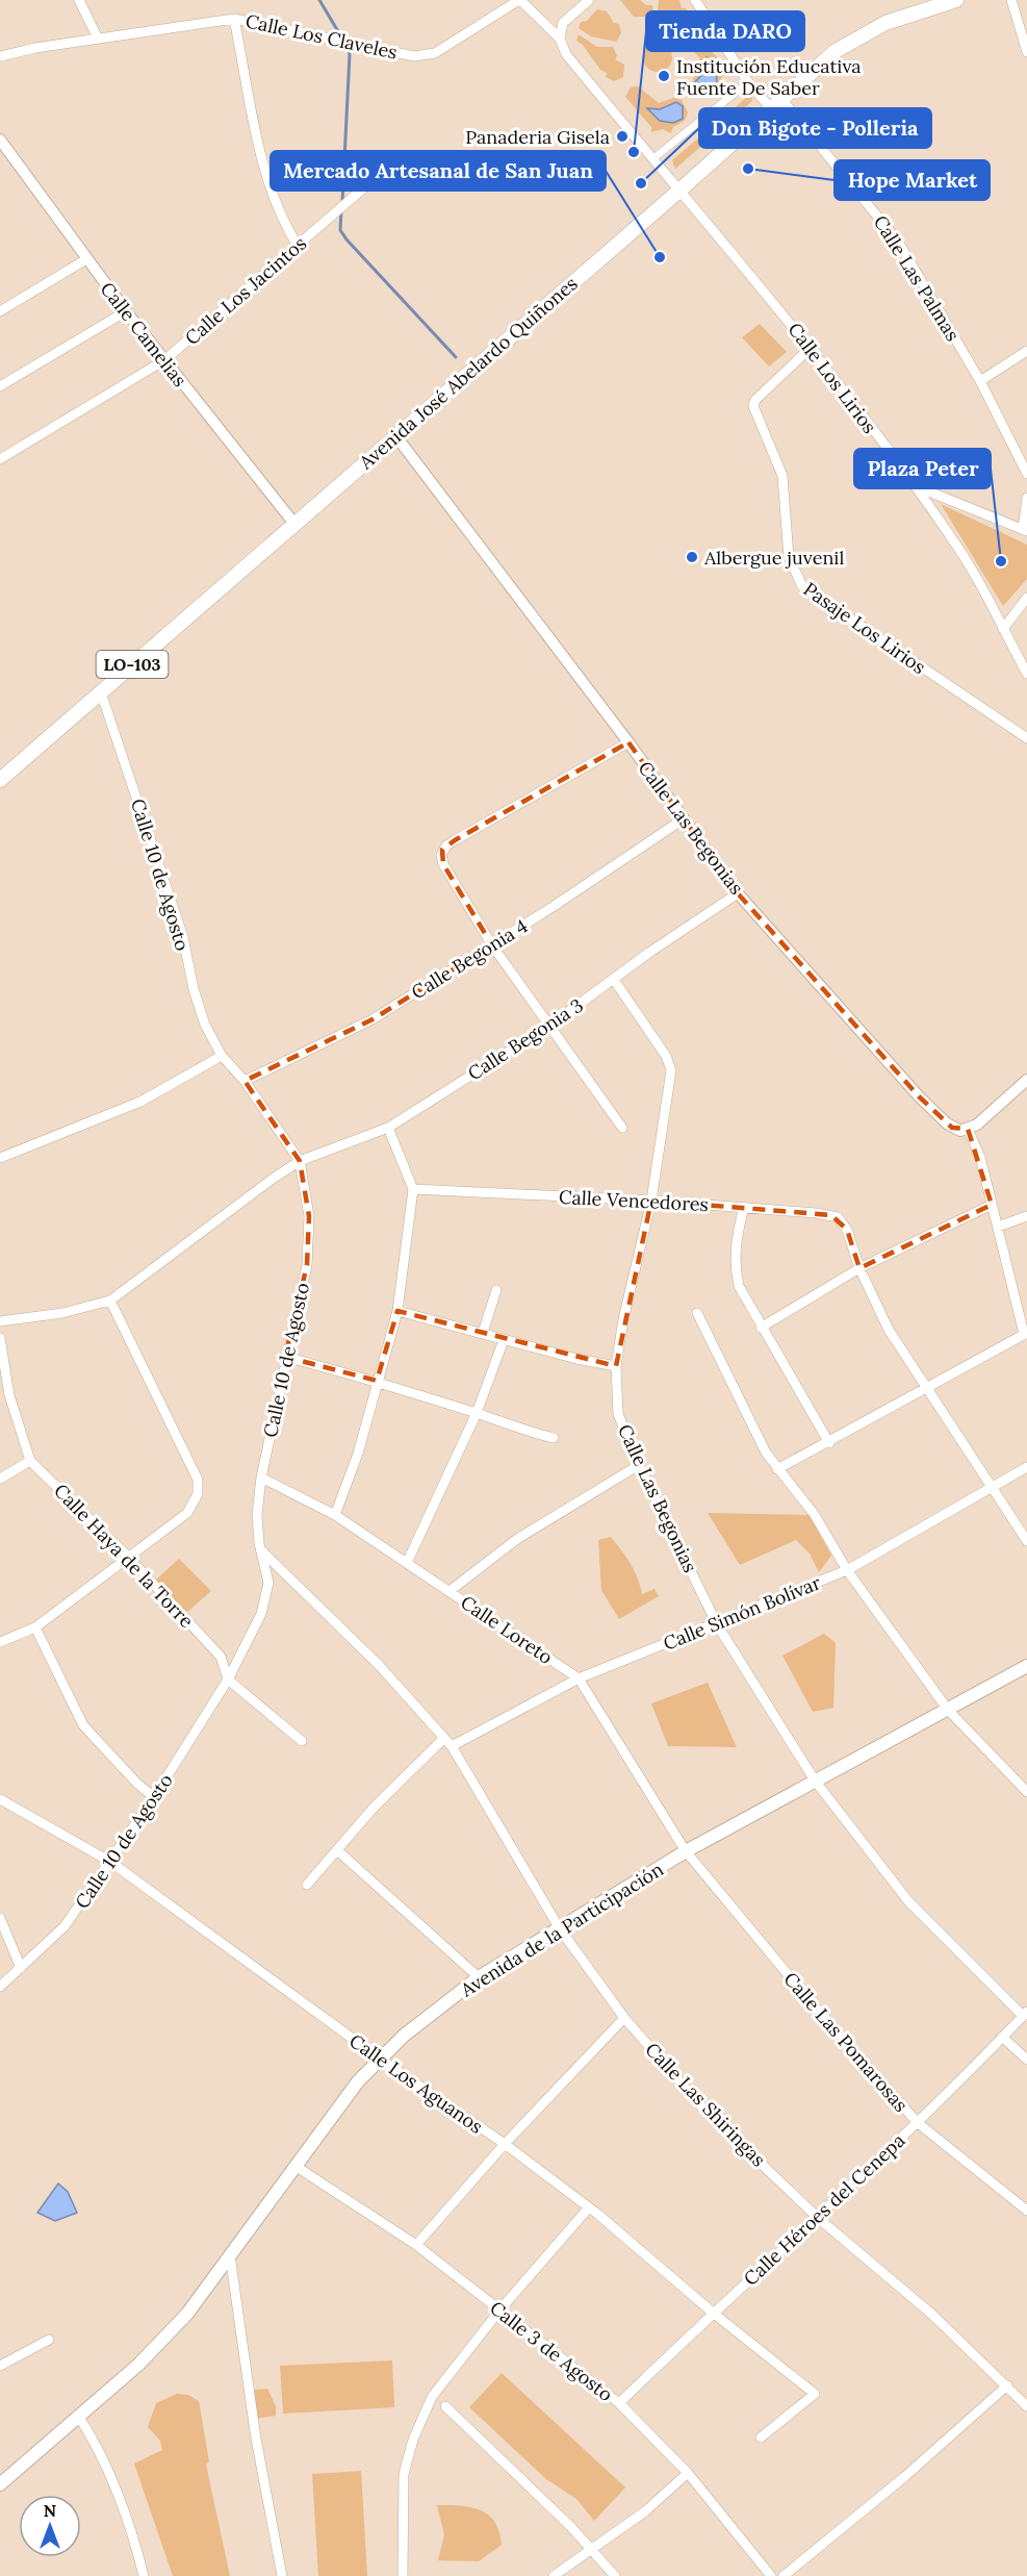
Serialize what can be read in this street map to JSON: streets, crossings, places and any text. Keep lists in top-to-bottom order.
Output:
{
  "streets": {
    "main road": ["Avenida José Abelardo Quiñones", "LO-103", "Avenida de la Participación"],
    "street": [
      "Calle Los Claveles",
      "Calle Las Palmas",
      "Calle Los Jacintos",
      "Calle Camelias",
      "Calle Los Lirios",
      "Pasaje Los Lirios",
      "Calle Las Begonias",
      "Calle 10 de Agosto",
      "Calle Begonia 4",
      "Calle Begonia 3",
      "Calle Vencedores",
      "Calle Haya de la Torre",
      "Calle Simón Bolívar",
      "Calle Loreto",
      "Calle Las Pomarosas",
      "Calle Los Aguanos",
      "Calle Las Shiringas",
      "Calle Héroes del Cenepa",
      "Calle 3 de Agosto"
    ]
  },
  "crossings": [
    ["Calle Los Claveles", "Calle Los Lirios"],
    ["Calle Las Palmas", "Avenida José Abelardo Quiñones"],
    ["Calle Los Jacintos", "Calle Camelias"],
    ["Calle Camelias", "Avenida José Abelardo Quiñones"],
    ["Avenida José Abelardo Quiñones", "Calle Los Lirios"],
    ["Avenida José Abelardo Quiñones", "Calle Las Begonias"],
    ["Avenida José Abelardo Quiñones", "Calle 10 de Agosto"],
    ["Calle Los Lirios", "Pasaje Los Lirios"],
    ["Calle Las Begonias", "Calle Begonia 4"],
    ["Calle Las Begonias", "Calle Begonia 3"],
    ["Calle Las Begonias", "Calle Vencedores"],
    ["Calle Las Begonias", "Calle Simón Bolívar"],
    ["Calle Las Begonias", "Avenida de la Participación"],
    ["Calle Las Begonias", "Calle Héroes del Cenepa"],
    ["Calle 10 de Agosto", "Calle Begonia 4"],
    ["Calle 10 de Agosto", "Calle Begonia 3"],
    ["Calle 10 de Agosto", "Calle Haya de la Torre"],
    ["Calle 10 de Agosto", "Calle Loreto"],
    ["Calle 10 de Agosto", "Calle Los Aguanos"],
    ["Calle 10 de Agosto", "Calle Las Shiringas"],
    ["Calle Simón Bolívar", "Calle Loreto"],
    ["Calle Simón Bolívar", "Calle Las Shiringas"],
    ["Calle Loreto", "Avenida de la Participación"],
    ["Calle Loreto", "Calle Las Pomarosas"],
    ["Avenida de la Participación", "Calle Las Pomarosas"],
    ["Avenida de la Participación", "Calle Los Aguanos"],
    ["Avenida de la Participación", "Calle Las Shiringas"],
    ["Avenida de la Participación", "Calle 3 de Agosto"],
    ["Calle Las Pomarosas", "Calle Héroes del Cenepa"],
    ["Calle Los Aguanos", "Calle Héroes del Cenepa"],
    ["Calle Las Shiringas", "Calle Héroes del Cenepa"],
    ["Calle Héroes del Cenepa", "Calle 3 de Agosto"]
  ],
  "places": [
    "Institución Educativa Fuente De Saber",
    "Panaderia Gisela",
    "Tienda DARO",
    "Hope Market",
    "Don Bigote - Polleria",
    "Mercado Artesanal de San Juan",
    "Albergue juvenil",
    "Plaza Peter"
  ],
  "north": "top"
}
